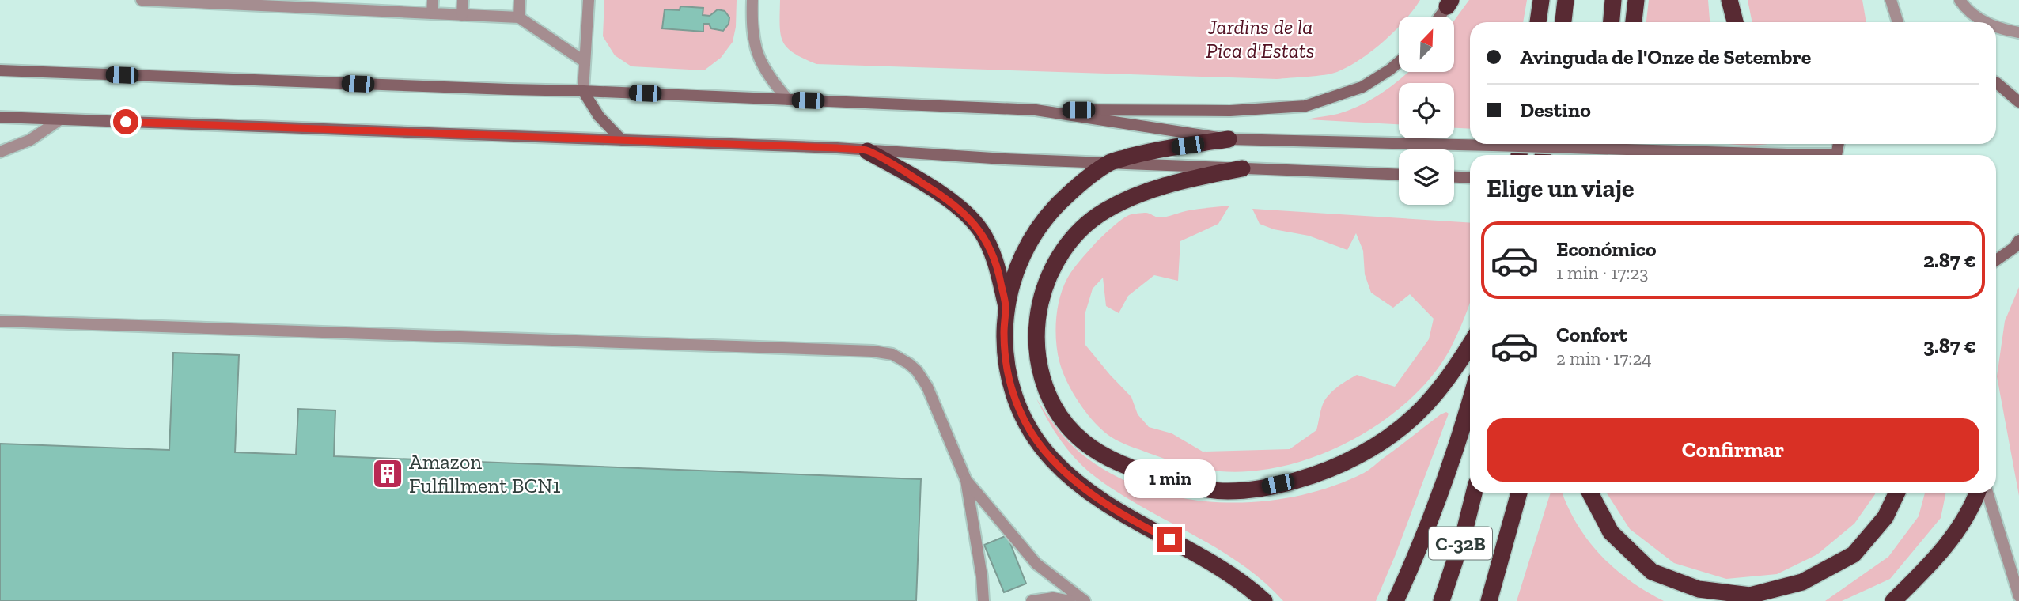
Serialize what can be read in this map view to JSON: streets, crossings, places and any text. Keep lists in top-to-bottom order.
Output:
{
  "streets": {
    "highway": ["C-32B"]
  },
  "parks": ["Jardins de la Pica d'Estats"],
  "places": {
    "building": ["Amazon Fulfillment BCN1"]
  },
  "north": "top right",
  "page": {
    "banner": ["Avinguda de l'Onze de Setembre", "Destino"],
    "heading": "Elige un viaje",
    "list": [
      {
        "name": "Económico",
        "note": "1 min · 17:23",
        "value": "2.87 €"
      },
      {
        "name": "Confort",
        "note": "2 min · 17:24",
        "value": "3.87 €"
      }
    ],
    "buttons": "Confirmar",
    "bubble": "1 min"
  }
}
